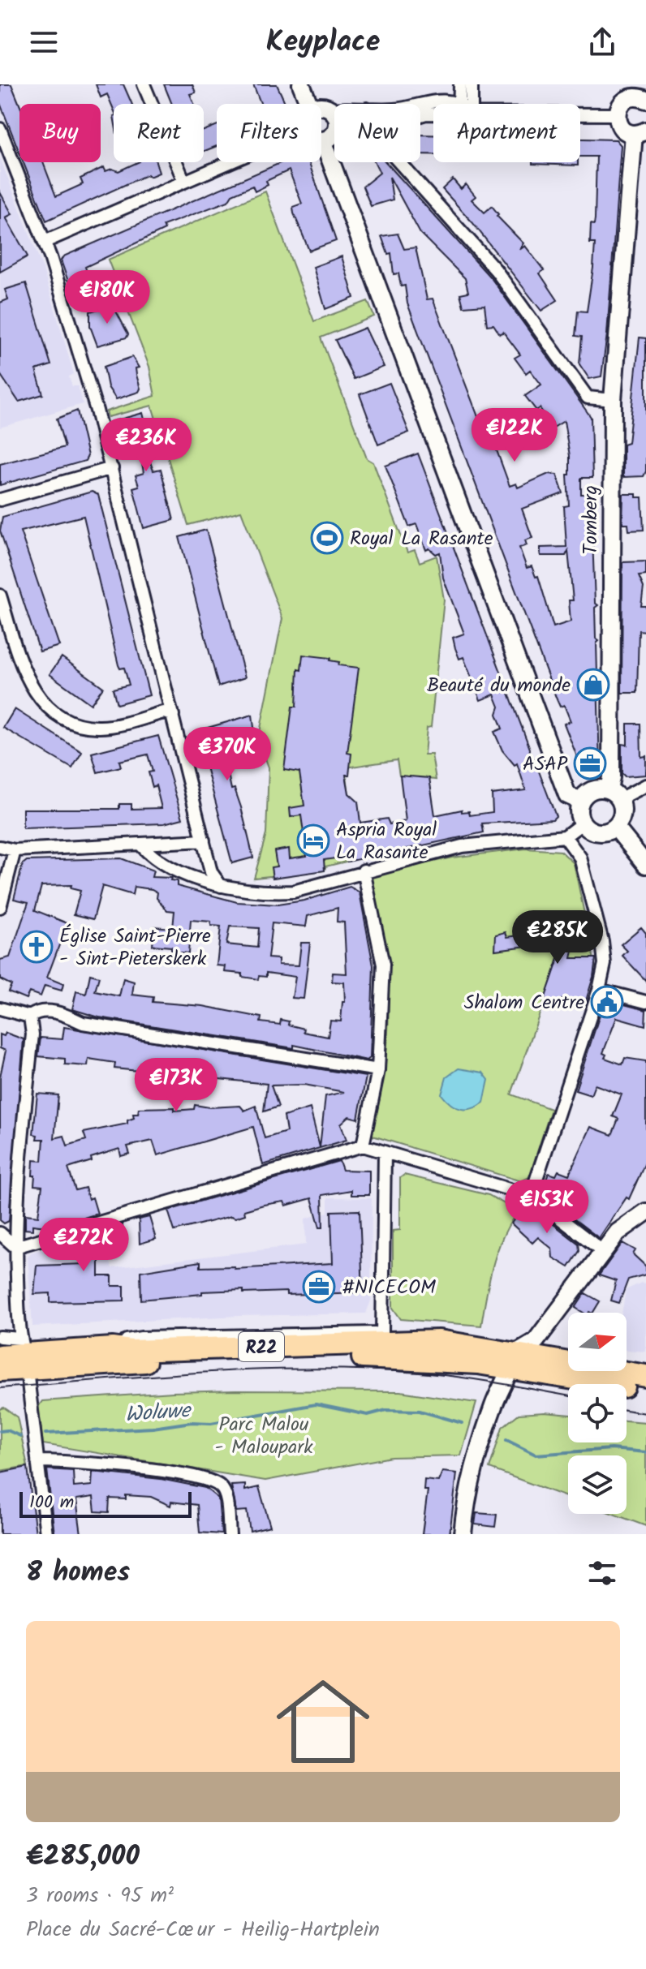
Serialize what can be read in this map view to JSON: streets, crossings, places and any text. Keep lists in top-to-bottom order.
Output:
{
  "streets": {
    "highway": ["R22"],
    "street": ["Tomberg"]
  },
  "water": ["Woluwe"],
  "parks": ["Parc Malou - Maloupark"],
  "places": {
    "sports": ["Royal La Rasante"],
    "shop": ["Beauté du monde"],
    "office": ["ASAP", "#NICECOM"],
    "hotel": ["Aspria Royal La Rasante"],
    "church": ["Église Saint-Pierre - Sint-Pieterskerk"],
    "public building": ["Shalom Centre"]
  },
  "scale_bar": "100 m",
  "north": "right",
  "page": {
    "header": "Keyplace",
    "chip": [
      "Buy",
      "Rent",
      "Filters",
      "New",
      "Apartment"
    ],
    "price": [
      "€180K",
      "€122K",
      "€236K",
      "€370K",
      "€285K",
      "€173K",
      "€153K",
      "€272K"
    ],
    "scale": "100 m",
    "heading": "8 homes",
    "list": [
      {
        "name": "€285,000",
        "note": "3 rooms · 95 m² · Place du Sacré-Cœur - Heilig-Hartplein"
      }
    ]
  }
}
